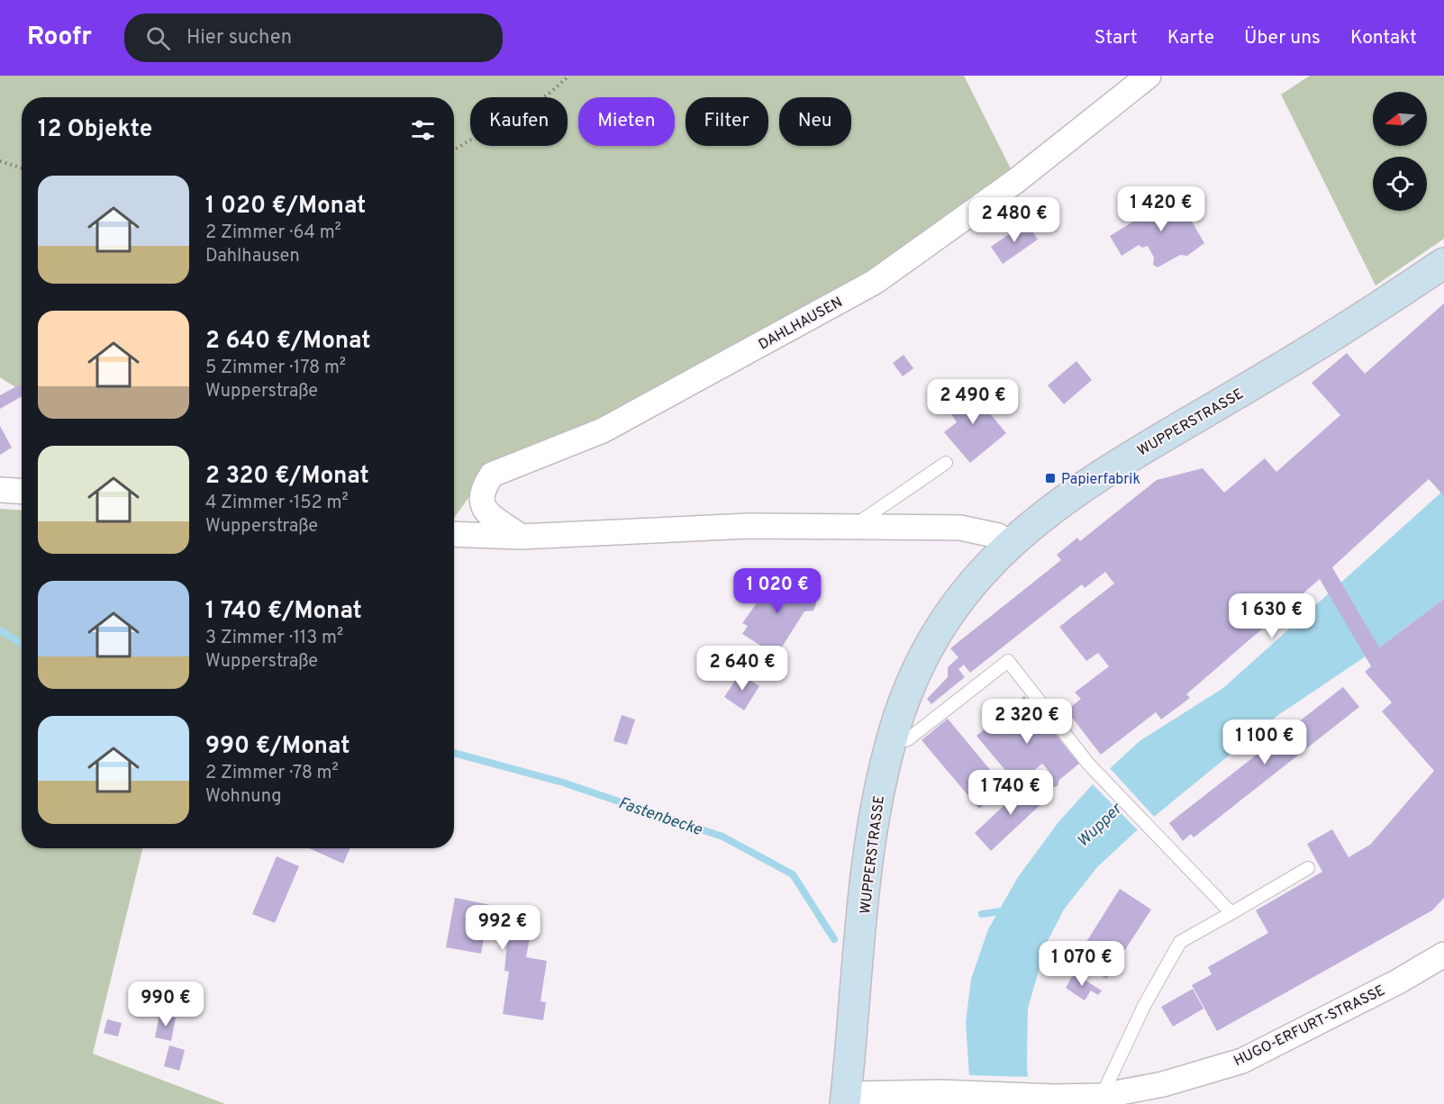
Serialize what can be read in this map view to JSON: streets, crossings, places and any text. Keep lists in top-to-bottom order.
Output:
{
  "streets": {
    "main road": ["WUPPERSTRASSE"],
    "street": ["DAHLHAUSEN", "HUGO-ERFURT-STRASSE"]
  },
  "crossings": [
    ["WUPPERSTRASSE", "HUGO-ERFURT-STRASSE"]
  ],
  "water": ["Fastenbecke", "Wupper"],
  "places": {
    "transit": ["Papierfabrik"]
  },
  "north": "left",
  "page": {
    "header": "Roofr",
    "search": "Hier suchen",
    "nav": [
      "Start",
      "Karte",
      "Über uns",
      "Kontakt"
    ],
    "chip": [
      "Kaufen",
      "Mieten",
      "Filter",
      "Neu"
    ],
    "heading": "12 Objekte",
    "list": [
      {
        "name": "1 020 €/Monat",
        "note": "2 Zimmer · 64 m² · Dahlhausen"
      },
      {
        "name": "2 640 €/Monat",
        "note": "5 Zimmer · 178 m² · Wupperstraße"
      },
      {
        "name": "2 320 €/Monat",
        "note": "4 Zimmer · 152 m² · Wupperstraße"
      },
      {
        "name": "1 740 €/Monat",
        "note": "3 Zimmer · 113 m² · Wupperstraße"
      },
      {
        "name": "990 €/Monat",
        "note": "2 Zimmer · 78 m² · Wohnung"
      }
    ],
    "price": [
      "1 420 €",
      "2 480 €",
      "2 490 €",
      "1 020 €",
      "1 630 €",
      "2 640 €",
      "2 320 €",
      "1 100 €",
      "1 740 €",
      "992 €",
      "1 070 €",
      "990 €"
    ]
  }
}
